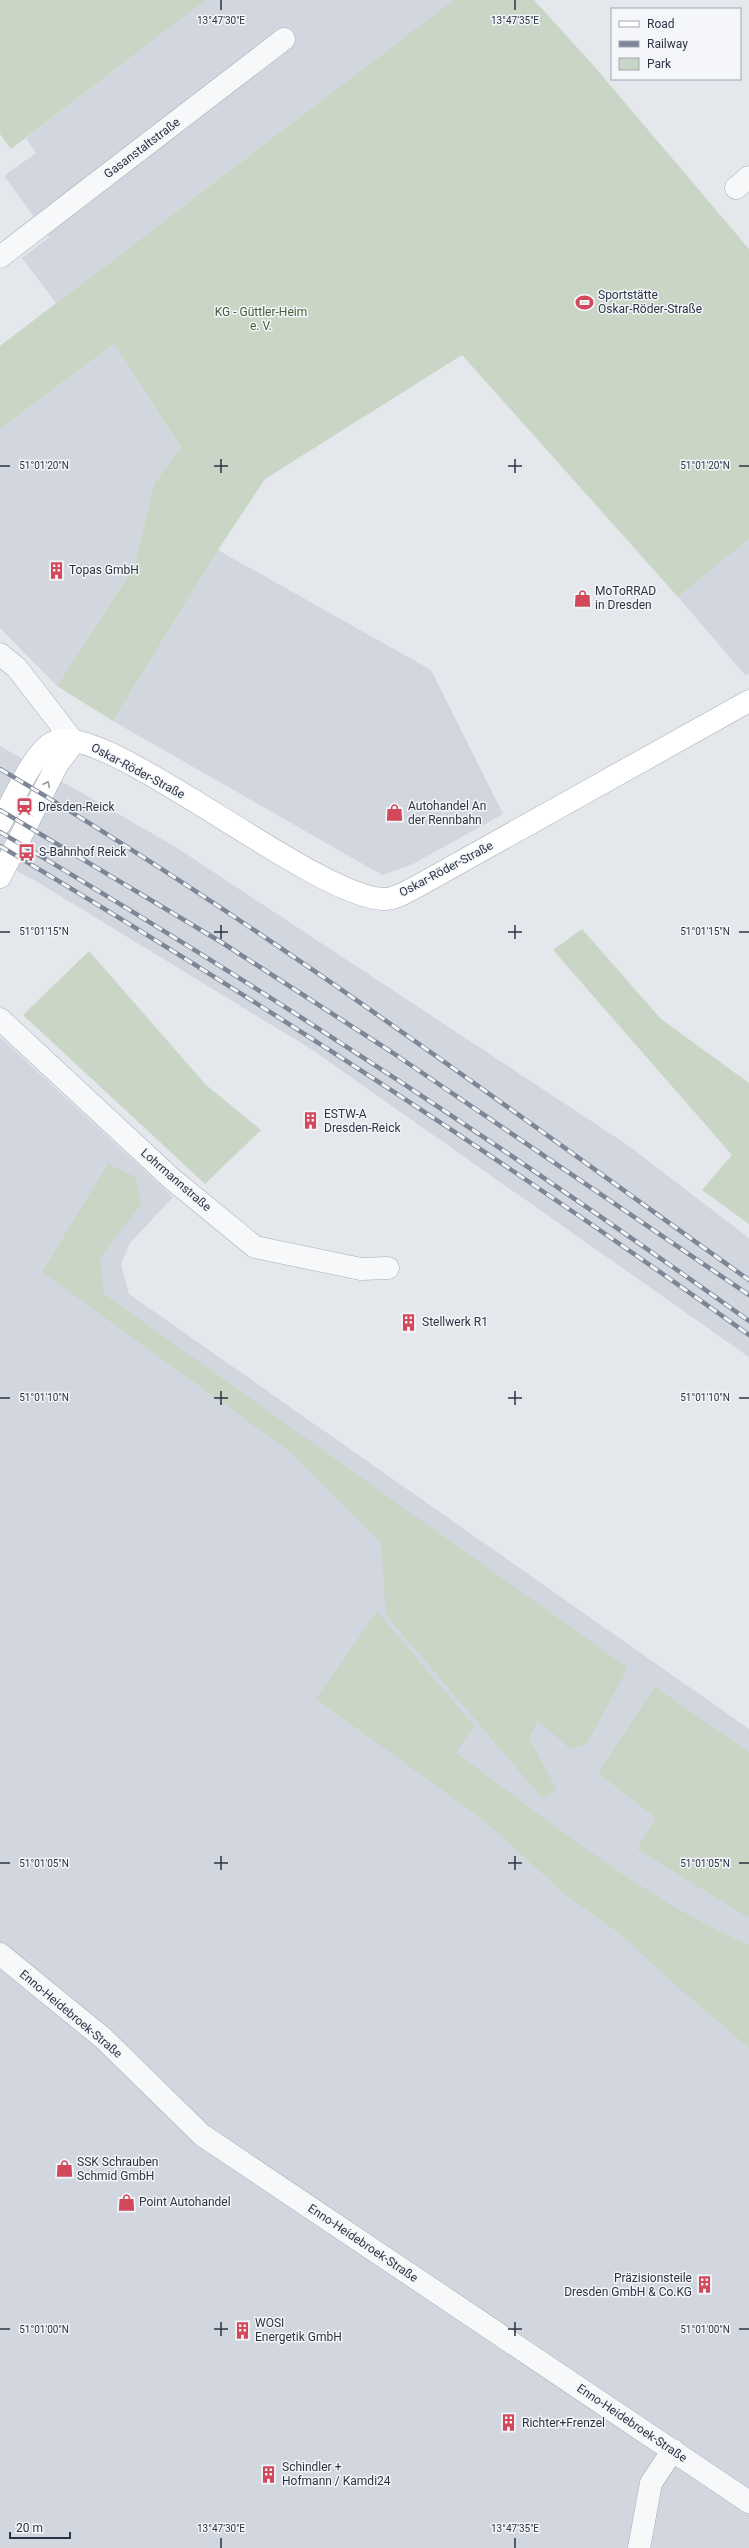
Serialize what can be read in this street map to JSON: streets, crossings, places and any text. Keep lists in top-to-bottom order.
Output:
{
  "streets": {
    "street": [
      "Gasanstaltstraße",
      "Oskar-Röder-Straße",
      "Lohrmannstraße",
      "Enno-Heidebroek-Straße"
    ]
  },
  "parks": ["KG - Güttler-Heim e. V."],
  "places": {
    "sports": ["Sportstätte Oskar-Röder-Straße"],
    "building": [
      "Topas GmbH",
      "ESTW-A Dresden-Reick",
      "Stellwerk R1",
      "Präzisionsteile Dresden GmbH & Co.KG",
      "WOSI Energetik GmbH",
      "Richter+Frenzel",
      "Schindler + Hofmann / Kamdi24"
    ],
    "shop": [
      "MoToRRAD in Dresden",
      "Autohandel An der Rennbahn",
      "SSK Schrauben Schmid GmbH",
      "Point Autohandel"
    ],
    "station": ["Dresden-Reick"],
    "bus stop": ["S-Bahnhof Reick"]
  },
  "legend": ["Road", "Railway", "Park"],
  "scale_bar": "20 m",
  "coordinates": [
    "13°47'30\"E",
    "13°47'35\"E",
    "51°01'20\"N",
    "51°01'15\"N",
    "51°01'10\"N",
    "51°01'05\"N",
    "51°01'00\"N"
  ]
}
